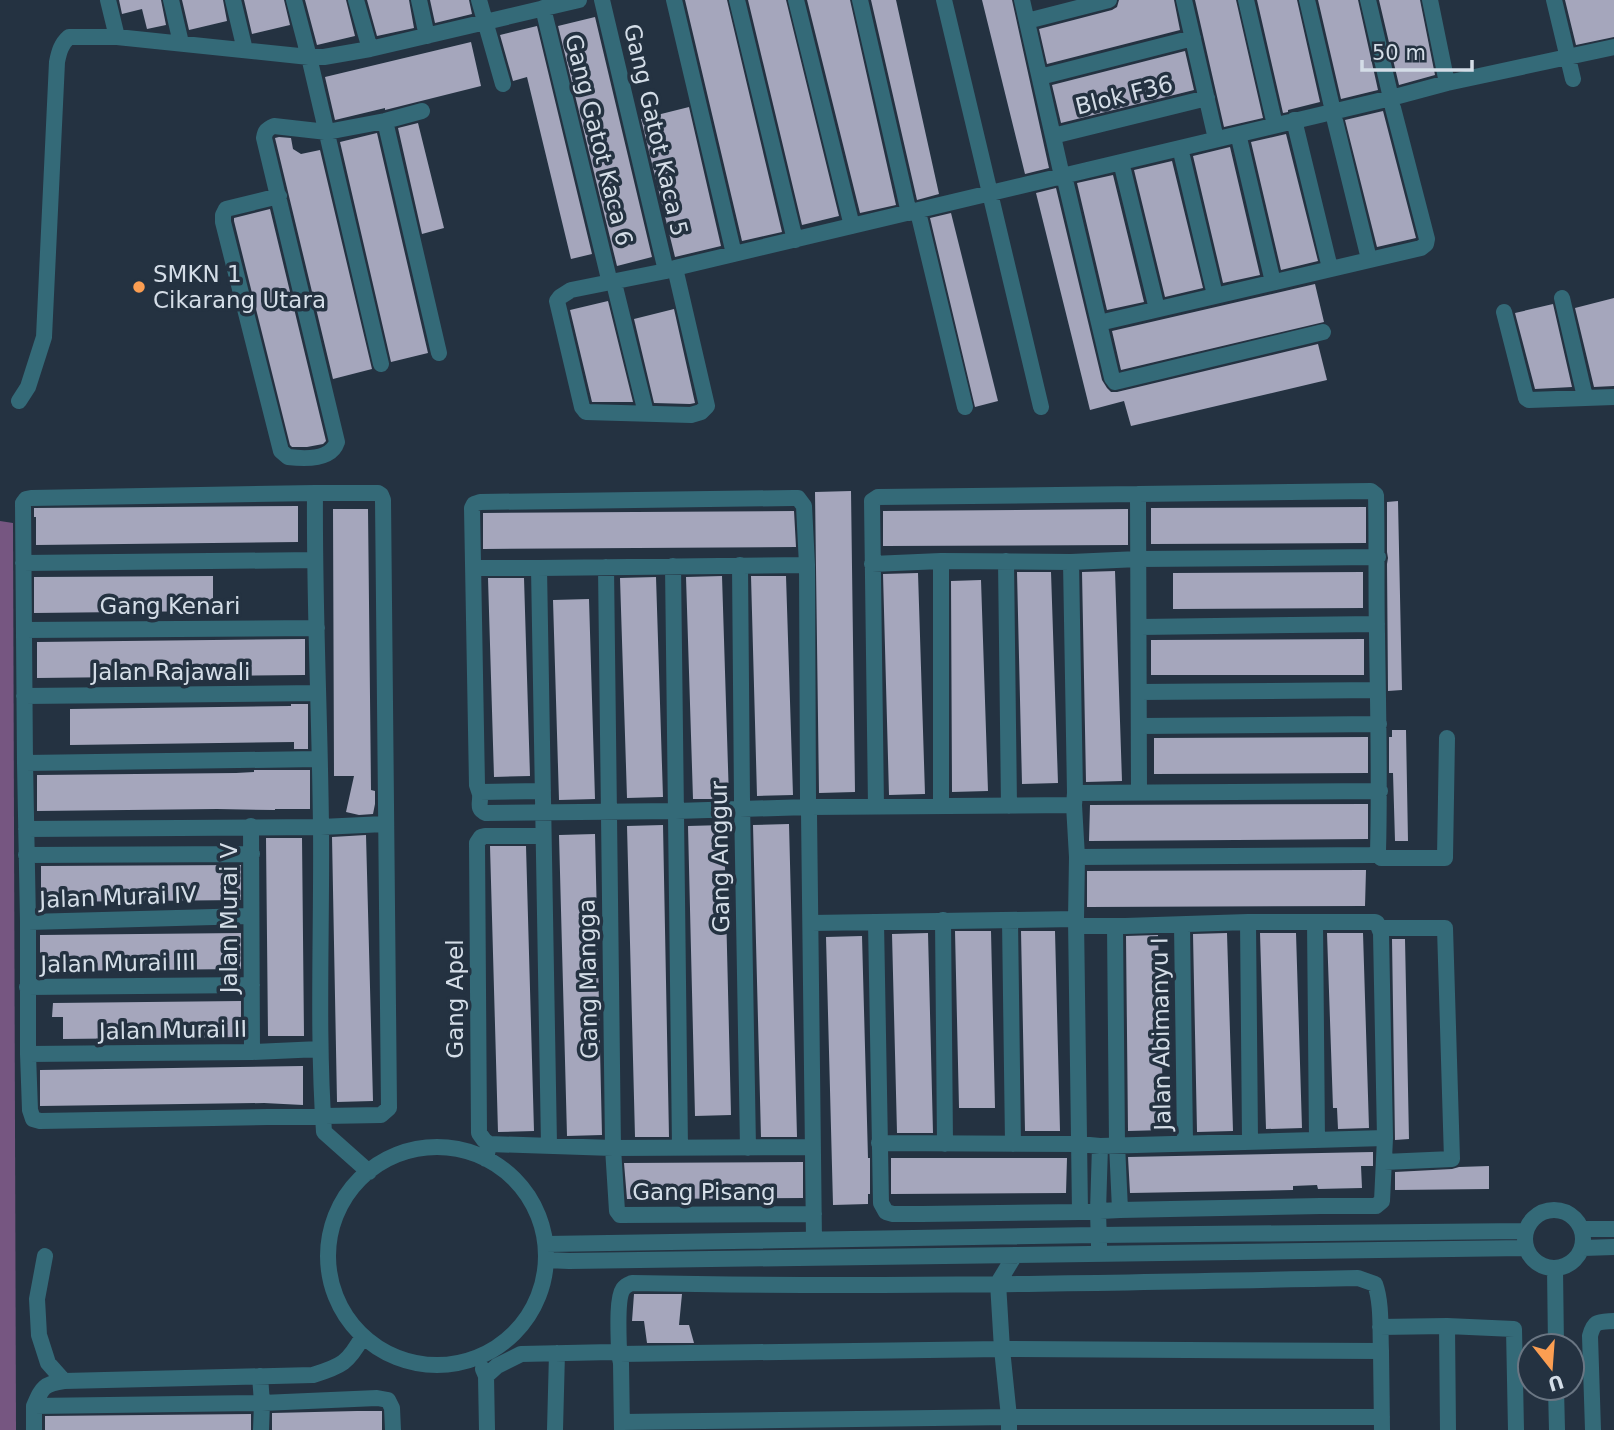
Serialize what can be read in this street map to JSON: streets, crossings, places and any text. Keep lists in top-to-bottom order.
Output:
{
  "streets": {
    "street": [
      "Blok F36",
      "Gang Gatot Kaca 5",
      "Gang Gatot Kaca 6",
      "Gang Kenari",
      "Jalan Rajawali",
      "Gang Anggur",
      "Jalan Murai IV",
      "Jalan Murai V",
      "Jalan Murai III",
      "Gang Mangga",
      "Gang Apel",
      "Jalan Murai II",
      "Jalan Abimanyu I",
      "Gang Pisang"
    ]
  },
  "crossings": [
    ["Gang Gatot Kaca 5", "Gang Gatot Kaca 6"],
    ["Gang Anggur", "Gang Pisang"],
    ["Jalan Murai IV", "Jalan Murai V"],
    ["Jalan Murai V", "Jalan Murai III"],
    ["Jalan Murai V", "Jalan Murai II"],
    ["Gang Mangga", "Gang Pisang"],
    ["Gang Apel", "Gang Pisang"]
  ],
  "places": ["SMKN 1 Cikarang Utara"],
  "scale_bar": "50 m",
  "north": "bottom"
}
